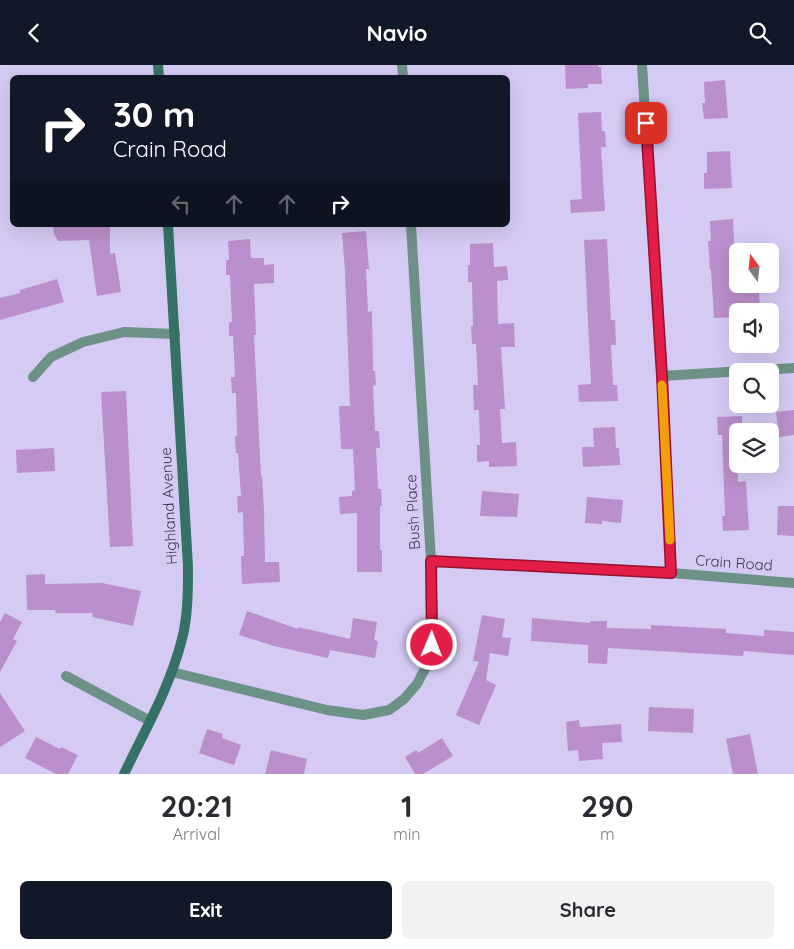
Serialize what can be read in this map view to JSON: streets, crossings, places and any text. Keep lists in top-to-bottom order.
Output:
{
  "streets": {
    "street": ["Highland Avenue", "Bush Place", "Crain Road"]
  },
  "crossings": [
    ["Highland Avenue", "Bush Place"],
    ["Bush Place", "Crain Road"]
  ],
  "north": "top",
  "page": {
    "header": "Navio",
    "turn": ["30 m", "Crain Road"],
    "eta": [
      "20:21",
      "Arrival",
      "1",
      "min",
      "290",
      "m"
    ],
    "buttons": ["Exit", "Share"]
  }
}
